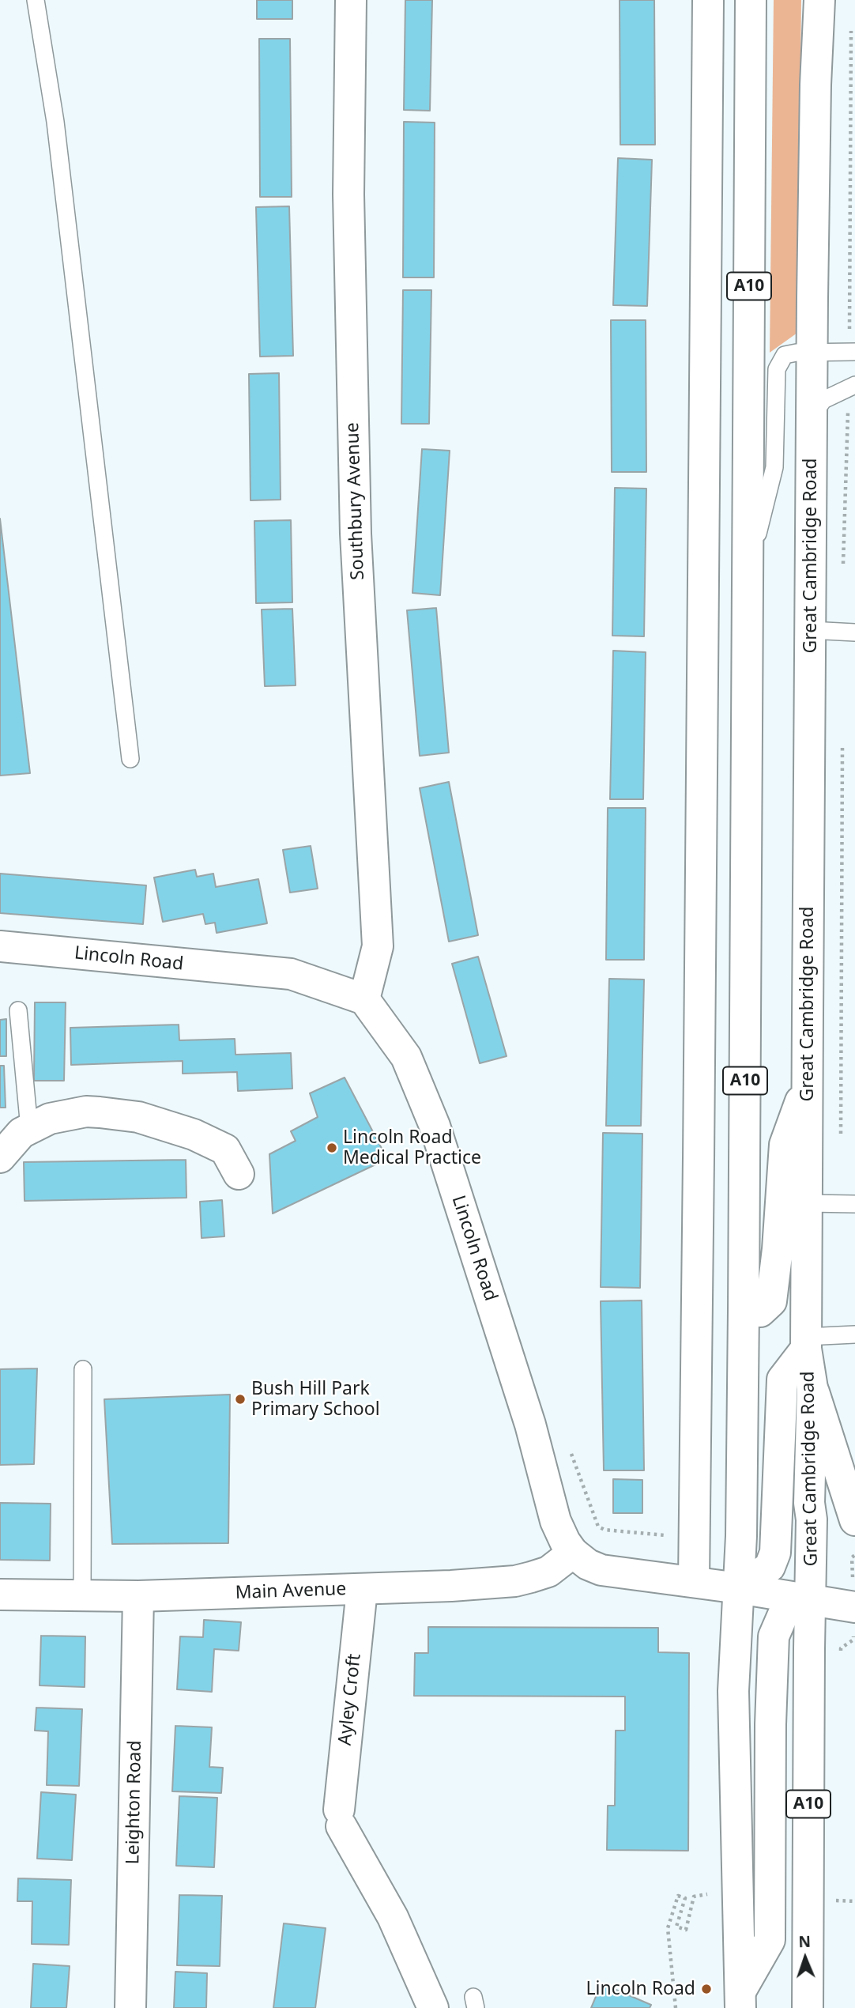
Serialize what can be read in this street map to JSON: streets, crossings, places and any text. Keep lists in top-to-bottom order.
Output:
{
  "streets": {
    "main road": [
      "A10",
      "Southbury Avenue",
      "Great Cambridge Road",
      "Lincoln Road",
      "Main Avenue",
      "Ayley Croft",
      "Leighton Road"
    ]
  },
  "crossings": [
    ["A10", "Great Cambridge Road"],
    ["A10", "Lincoln Road"],
    ["Southbury Avenue", "Lincoln Road"],
    ["Great Cambridge Road", "Lincoln Road"],
    ["Lincoln Road", "Main Avenue"],
    ["Main Avenue", "Ayley Croft"],
    ["Main Avenue", "Leighton Road"]
  ],
  "places": ["Lincoln Road Medical Practice", "Bush Hill Park Primary School", "Lincoln Road"],
  "north": "top"
}
